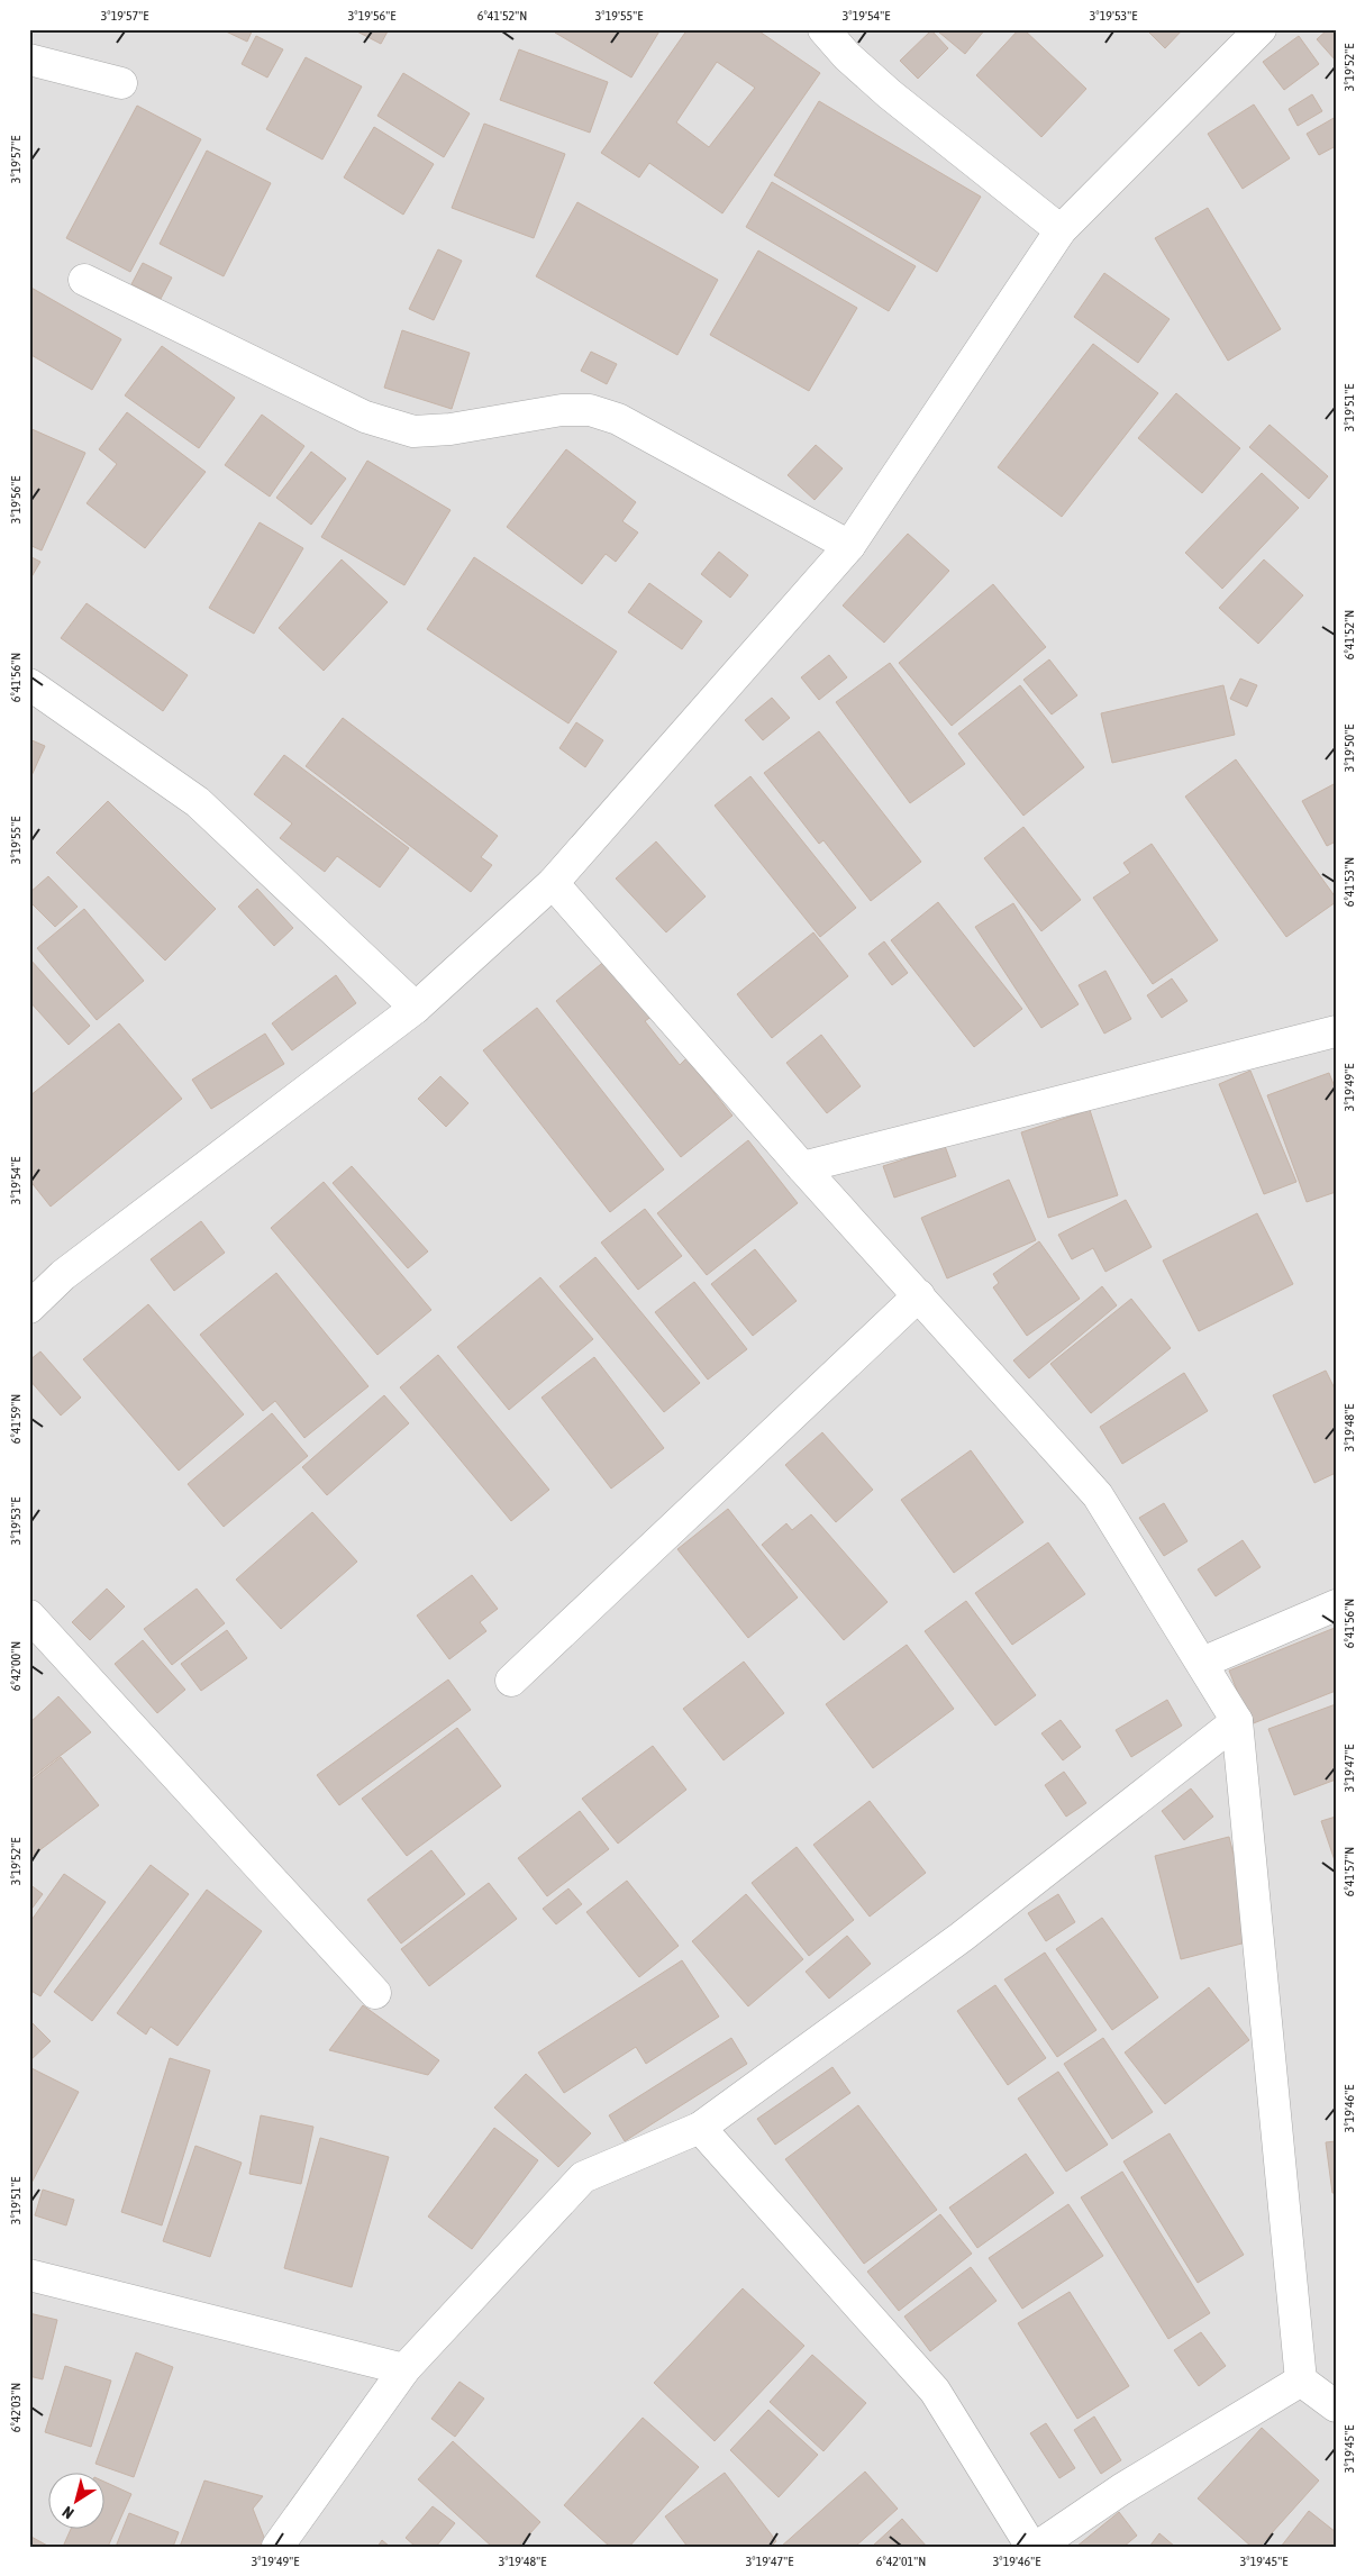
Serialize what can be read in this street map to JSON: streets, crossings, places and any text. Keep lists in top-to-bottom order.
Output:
{
  "north": "bottom left",
  "coordinates": [
    "3°19'57\"E",
    "3°19'56\"E",
    "6°41'52\"N",
    "3°19'55\"E",
    "3°19'54\"E",
    "3°19'53\"E",
    "3°19'52\"E",
    "3°19'51\"E",
    "6°41'56\"N",
    "3°19'50\"E",
    "6°41'53\"N",
    "3°19'49\"E",
    "6°41'59\"N",
    "3°19'48\"E",
    "6°42'00\"N",
    "3°19'47\"E",
    "6°41'57\"N",
    "3°19'46\"E",
    "6°42'03\"N",
    "3°19'45\"E",
    "6°42'01\"N"
  ]
}
